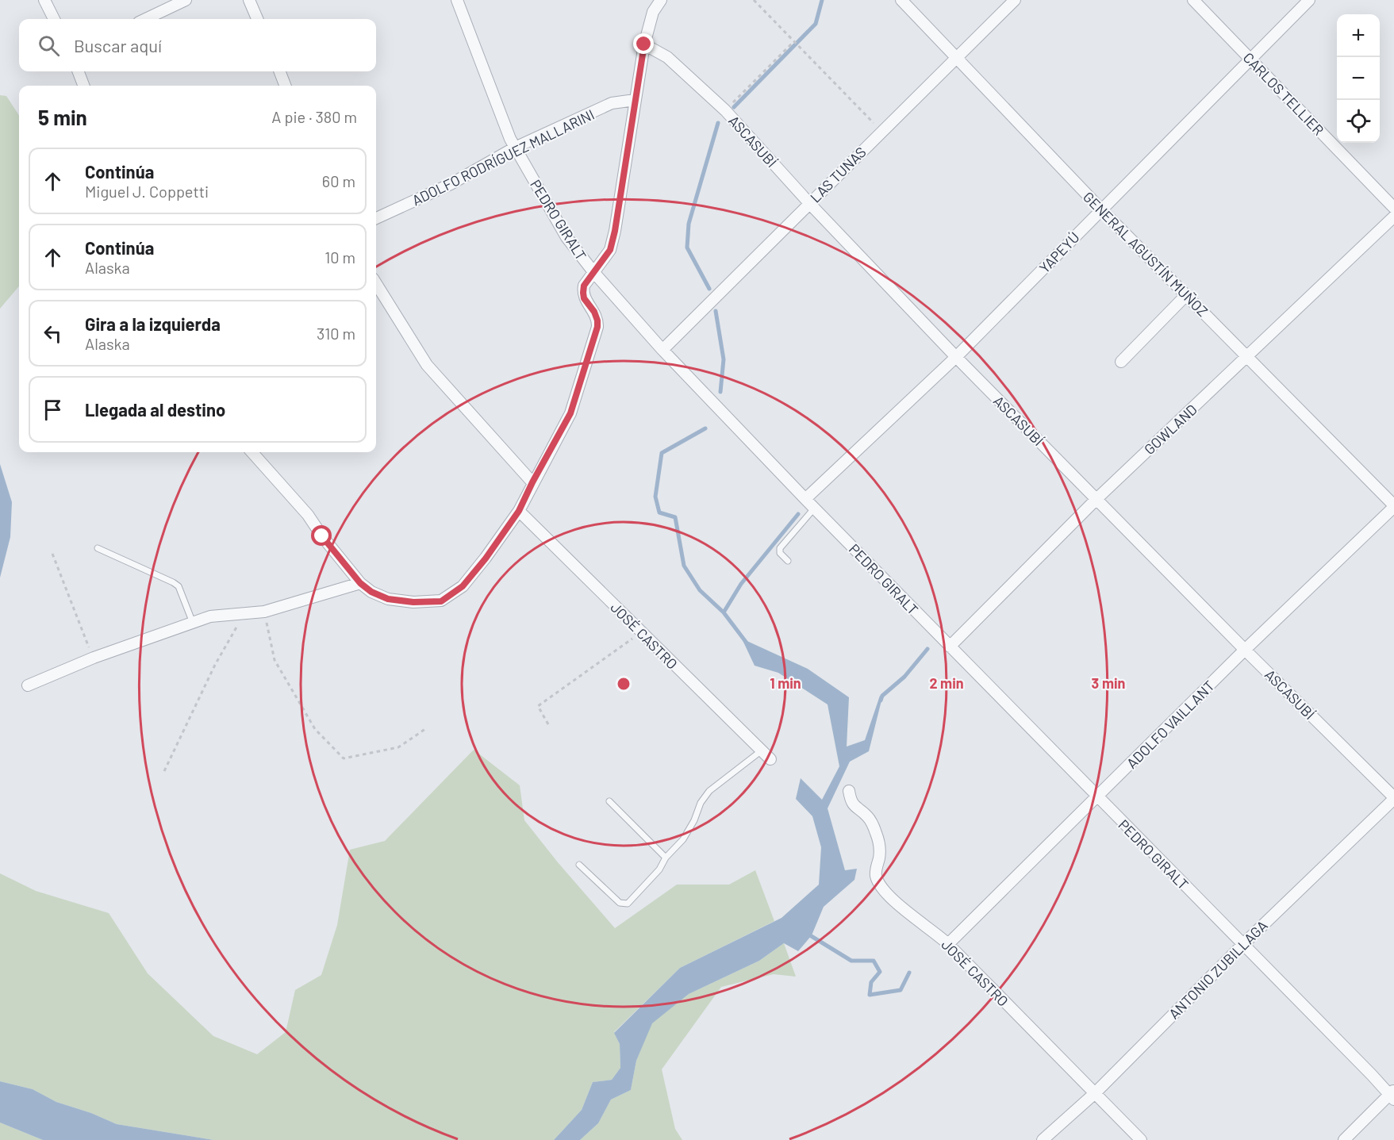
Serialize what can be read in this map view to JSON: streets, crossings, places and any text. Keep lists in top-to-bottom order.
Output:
{
  "streets": {
    "street": [
      "CARLOS TELLIER",
      "ASCASUBÍ",
      "ADOLFO RODRÍGUEZ MALLARINI",
      "LAS TUNAS",
      "PEDRO GIRALT",
      "YAPEYÚ",
      "GENERAL AGUSTÍN MUÑOZ",
      "GOWLAND",
      "JOSÉ CASTRO",
      "ADOLFO VAILLANT",
      "ANTONIO ZUBILLAGA"
    ]
  },
  "crossings": [
    ["CARLOS TELLIER", "YAPEYÚ"],
    ["ASCASUBÍ", "LAS TUNAS"],
    ["ASCASUBÍ", "YAPEYÚ"],
    ["ASCASUBÍ", "GOWLAND"],
    ["ASCASUBÍ", "ADOLFO VAILLANT"],
    ["ASCASUBÍ", "ANTONIO ZUBILLAGA"],
    ["ADOLFO RODRÍGUEZ MALLARINI", "PEDRO GIRALT"],
    ["LAS TUNAS", "PEDRO GIRALT"],
    ["LAS TUNAS", "GENERAL AGUSTÍN MUÑOZ"],
    ["PEDRO GIRALT", "YAPEYÚ"],
    ["PEDRO GIRALT", "GOWLAND"],
    ["PEDRO GIRALT", "ADOLFO VAILLANT"],
    ["PEDRO GIRALT", "ANTONIO ZUBILLAGA"],
    ["YAPEYÚ", "GENERAL AGUSTÍN MUÑOZ"],
    ["GENERAL AGUSTÍN MUÑOZ", "GOWLAND"],
    ["GENERAL AGUSTÍN MUÑOZ", "ADOLFO VAILLANT"],
    ["JOSÉ CASTRO", "ADOLFO VAILLANT"],
    ["JOSÉ CASTRO", "ANTONIO ZUBILLAGA"]
  ],
  "page": {
    "map_buttons": ["+", "−"],
    "search": "Buscar aquí",
    "heading": ["5 min", "A pie · 380 m"],
    "list": [
      ["Continúa", "Miguel J. Coppetti", "60 m"],
      ["Continúa", "Alaska", "10 m"],
      ["Gira a la izquierda", "Alaska", "310 m"],
      "Llegada al destino"
    ]
  },
  "rings": ["1 min", "2 min", "3 min"]
}
